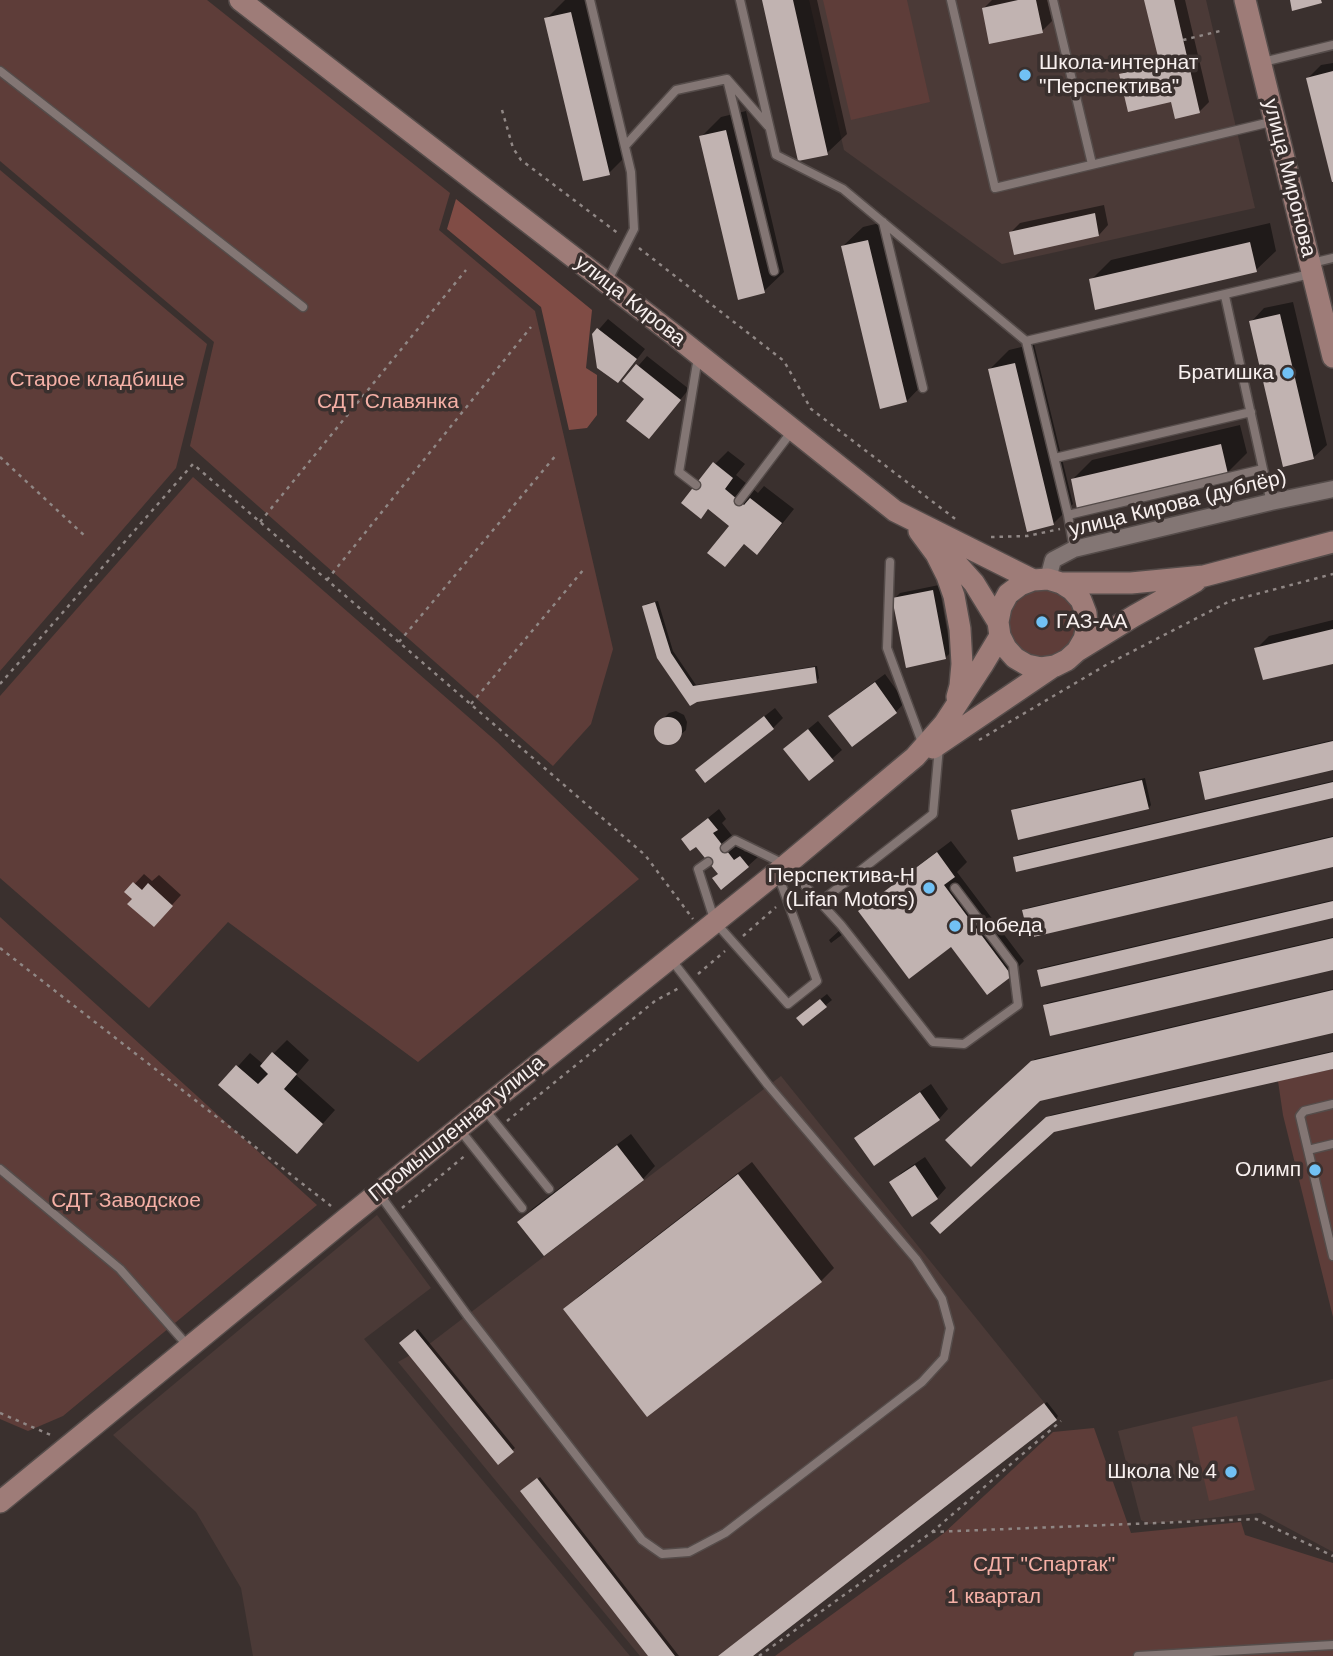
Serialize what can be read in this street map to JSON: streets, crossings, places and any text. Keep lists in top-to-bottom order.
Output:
{
  "streets": {
    "main road": ["улица Миронова", "улица Кирова", "Промышленная улица"],
    "street": ["улица Кирова (дублёр)"]
  },
  "crossings": [
    ["улица Кирова", "улица Кирова (дублёр)"]
  ],
  "parks": [
    "Старое кладбище",
    "СДТ Славянка",
    "СДТ Заводское",
    "СДТ \"Спартак\"",
    "1 квартал"
  ],
  "places": [
    "Школа-интернат \"Перспектива\"",
    "Братишка",
    "ГАЗ-АА",
    "Перспектива-Н (Lifan Motors)",
    "Победа",
    "Олимп",
    "Школа № 4"
  ]
}
